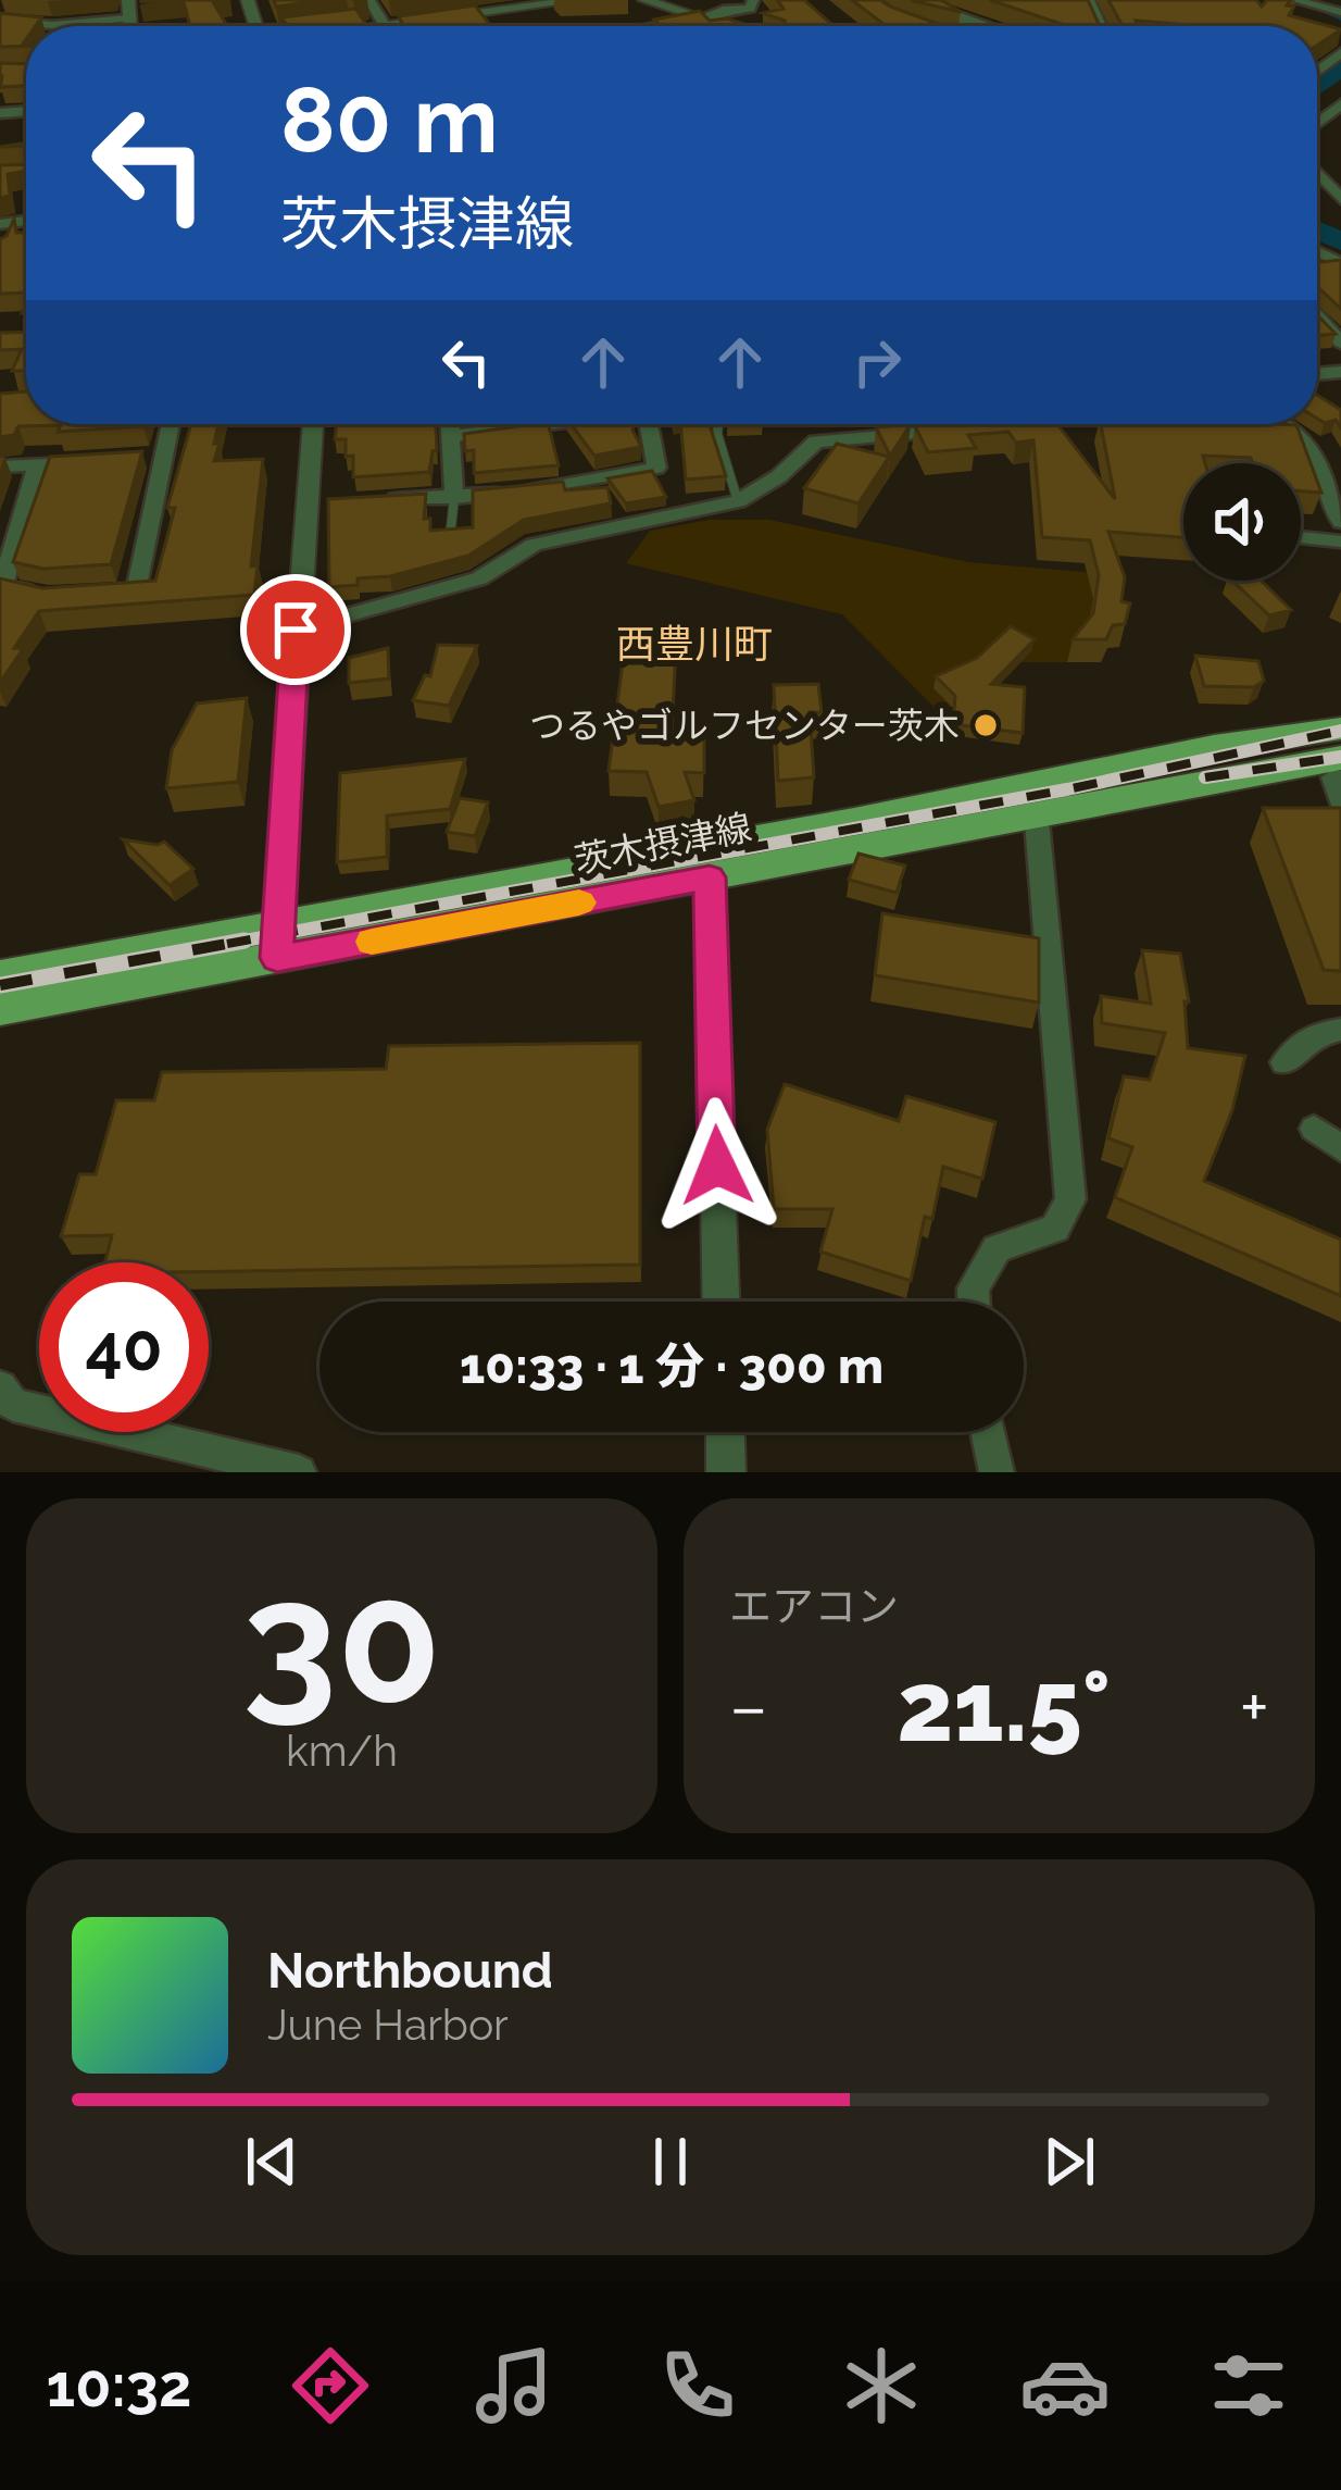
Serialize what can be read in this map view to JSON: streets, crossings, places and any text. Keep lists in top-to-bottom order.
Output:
{
  "streets": {
    "main road": ["茨木摂津線"]
  },
  "districts": ["西豊川町"],
  "places": ["つるやゴルフセンター茨木"],
  "page": {
    "turn": ["80 m", "茨木摂津線"],
    "limit": "40",
    "trip": "10:33 · 1 分 · 300 m",
    "tile": [
      ["30", "km/h"],
      "エアコン"
    ],
    "heat": ["−", "21.5°", "+"],
    "song": ["Northbound", "June Harbor"],
    "tabs": "10:32"
  }
}
